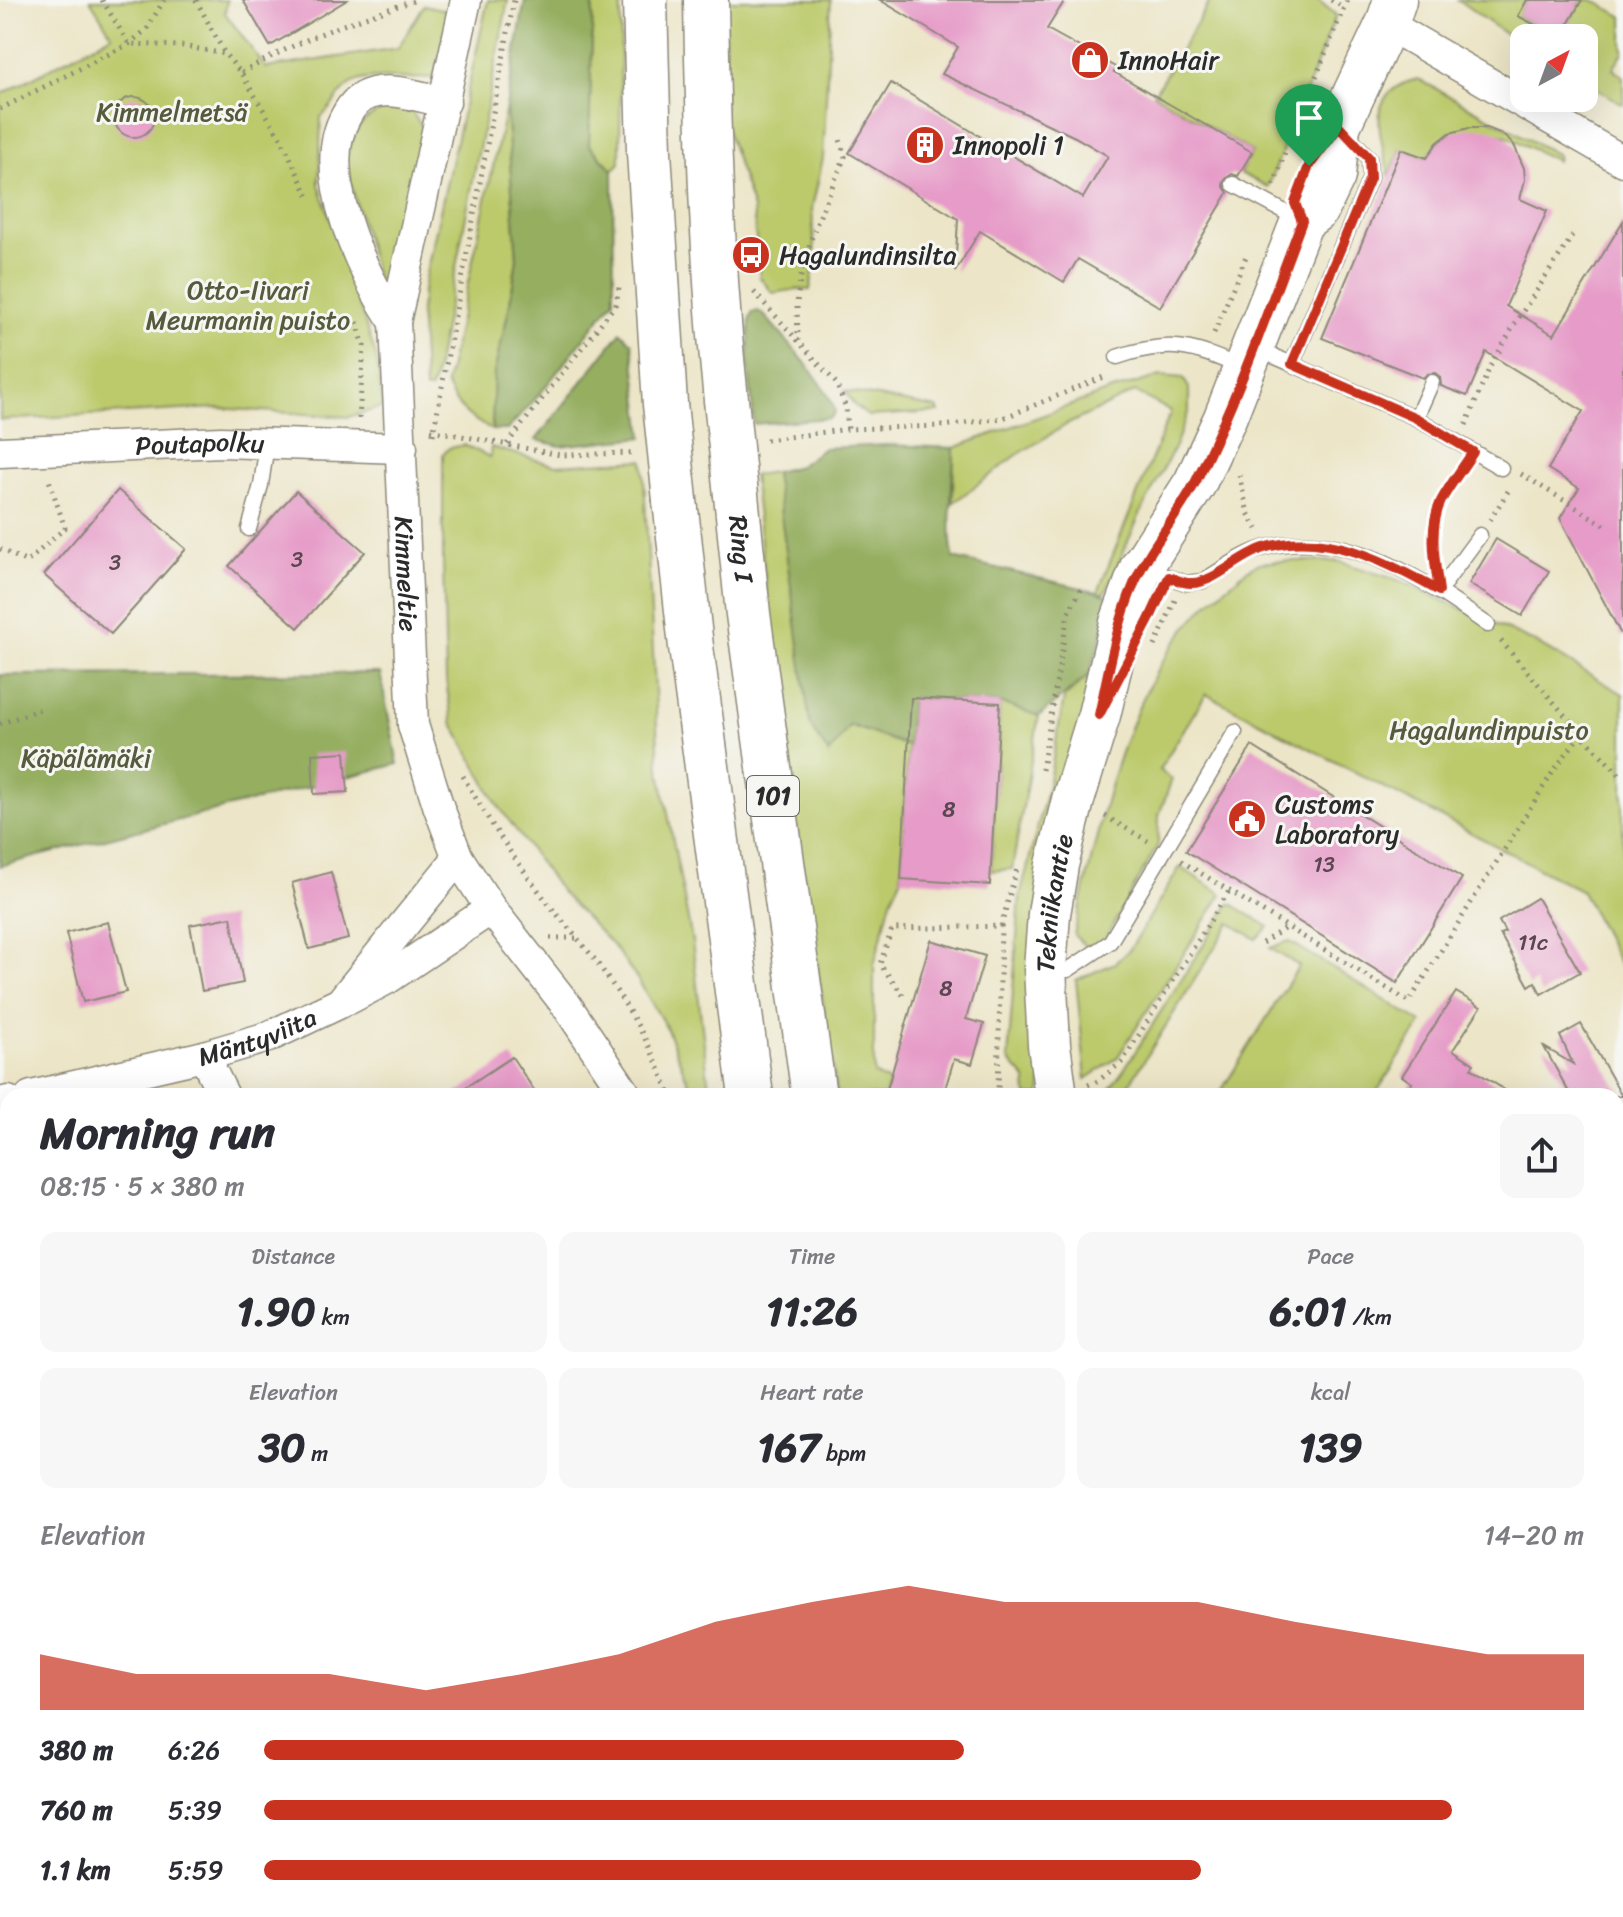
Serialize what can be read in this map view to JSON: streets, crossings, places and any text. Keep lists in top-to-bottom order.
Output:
{
  "streets": {
    "highway": ["Ring I", "101"],
    "main road": ["Tekniikantie"],
    "street": ["Poutapolku", "Kimmeltie", "Mäntyviita"]
  },
  "crossings": [
    ["Poutapolku", "Kimmeltie"],
    ["Kimmeltie", "Mäntyviita"]
  ],
  "parks": [
    "Kimmelmetsä",
    "Otto-Iivari Meurmanin puisto",
    "Hagalundinpuisto",
    "Käpälämäki"
  ],
  "places": {
    "shop": ["InnoHair"],
    "building": ["Innopoli 1"],
    "bus stop": ["Hagalundinsilta"],
    "public building": ["Customs Laboratory"]
  },
  "house_numbers": [
    "3",
    "3",
    "8",
    "13",
    "11c",
    "8"
  ],
  "north": "top right",
  "page": {
    "heading": ["Morning run", "08:15 · 5 × 380 m"],
    "stats": [
      ["Distance", "1.90 km"],
      ["Time", "11:26"],
      ["Pace", "6:01 /km"],
      ["Elevation", "30 m"],
      ["Heart rate", "167 bpm"],
      ["kcal", "139"]
    ],
    "chart": ["Elevation", "14–20 m"],
    "list": [
      {
        "name": "380 m",
        "note": "6:26"
      },
      {
        "name": "760 m",
        "note": "5:39"
      },
      {
        "name": "1.1 km",
        "note": "5:59"
      }
    ]
  }
}
